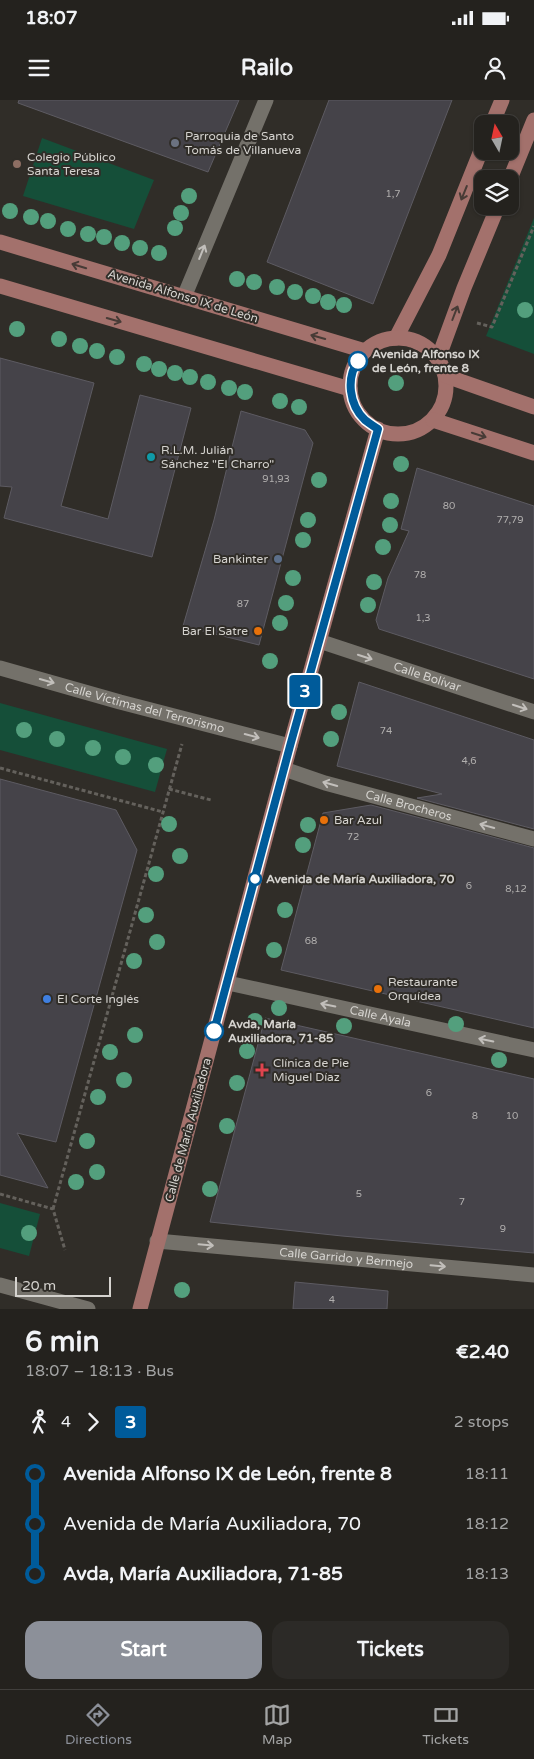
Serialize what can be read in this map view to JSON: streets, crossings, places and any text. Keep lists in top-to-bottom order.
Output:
{
  "streets": {
    "main road": ["Avenida Alfonso IX de León", "Calle de María Auxiliadora"],
    "street": [
      "Calle Bolívar",
      "Calle Víctimas del Terrorismo",
      "Calle Brocheros",
      "Calle Ayala",
      "Calle Garrido y Bermejo"
    ]
  },
  "crossings": [
    ["Avenida Alfonso IX de León", "Calle de María Auxiliadora"],
    ["Calle Bolívar", "Calle de María Auxiliadora"],
    ["Calle Víctimas del Terrorismo", "Calle de María Auxiliadora"],
    ["Calle Brocheros", "Calle de María Auxiliadora"],
    ["Calle Ayala", "Calle de María Auxiliadora"],
    ["Calle de María Auxiliadora", "Calle Garrido y Bermejo"]
  ],
  "one_way": [
    "Calle Bolívar",
    "Calle Víctimas del Terrorismo",
    "Calle Brocheros",
    "Calle Ayala",
    "Calle Garrido y Bermejo"
  ],
  "places": {
    "other": [
      "Parroquia de Santo Tomás de Villanueva",
      "Colegio Público Santa Teresa",
      "Avenida Alfonso IX de León, frente 8",
      "R.L.M. Julián Sánchez \"El Charro\"",
      "Bankinter",
      "Bar El Satre",
      "Bar Azul",
      "Avenida de María Auxiliadora, 70",
      "Restaurante Orquídea",
      "El Corte Inglés",
      "Avda, María Auxiliadora, 71-85"
    ],
    "health": ["Clínica de Pie Miguel Díaz"]
  },
  "lines": ["bus line 3"],
  "house_numbers": [
    "1,7",
    "91,93",
    "80",
    "77,79",
    "78",
    "87",
    "1,3",
    "74",
    "4,6",
    "72",
    "6",
    "8,12",
    "68",
    "6",
    "8",
    "10",
    "5",
    "7",
    "9",
    "4"
  ],
  "scale_bar": "20 m",
  "north": "top",
  "page": {
    "status": "18:07",
    "header": "Railo",
    "on_map": "3",
    "scale": "20 m",
    "heading": ["6 min", "18:07 – 18:13 · Bus", "€2.40"],
    "legs": ["4", "3", "2 stops"],
    "list": [
      {
        "name": "Avenida Alfonso IX de León, frente 8",
        "value": "18:11"
      },
      {
        "name": "Avenida de María Auxiliadora, 70",
        "value": "18:12"
      },
      {
        "name": "Avda, María Auxiliadora, 71-85",
        "value": "18:13"
      }
    ],
    "buttons": ["Start", "Tickets"],
    "tabs": ["Directions", "Map", "Tickets"]
  }
}
